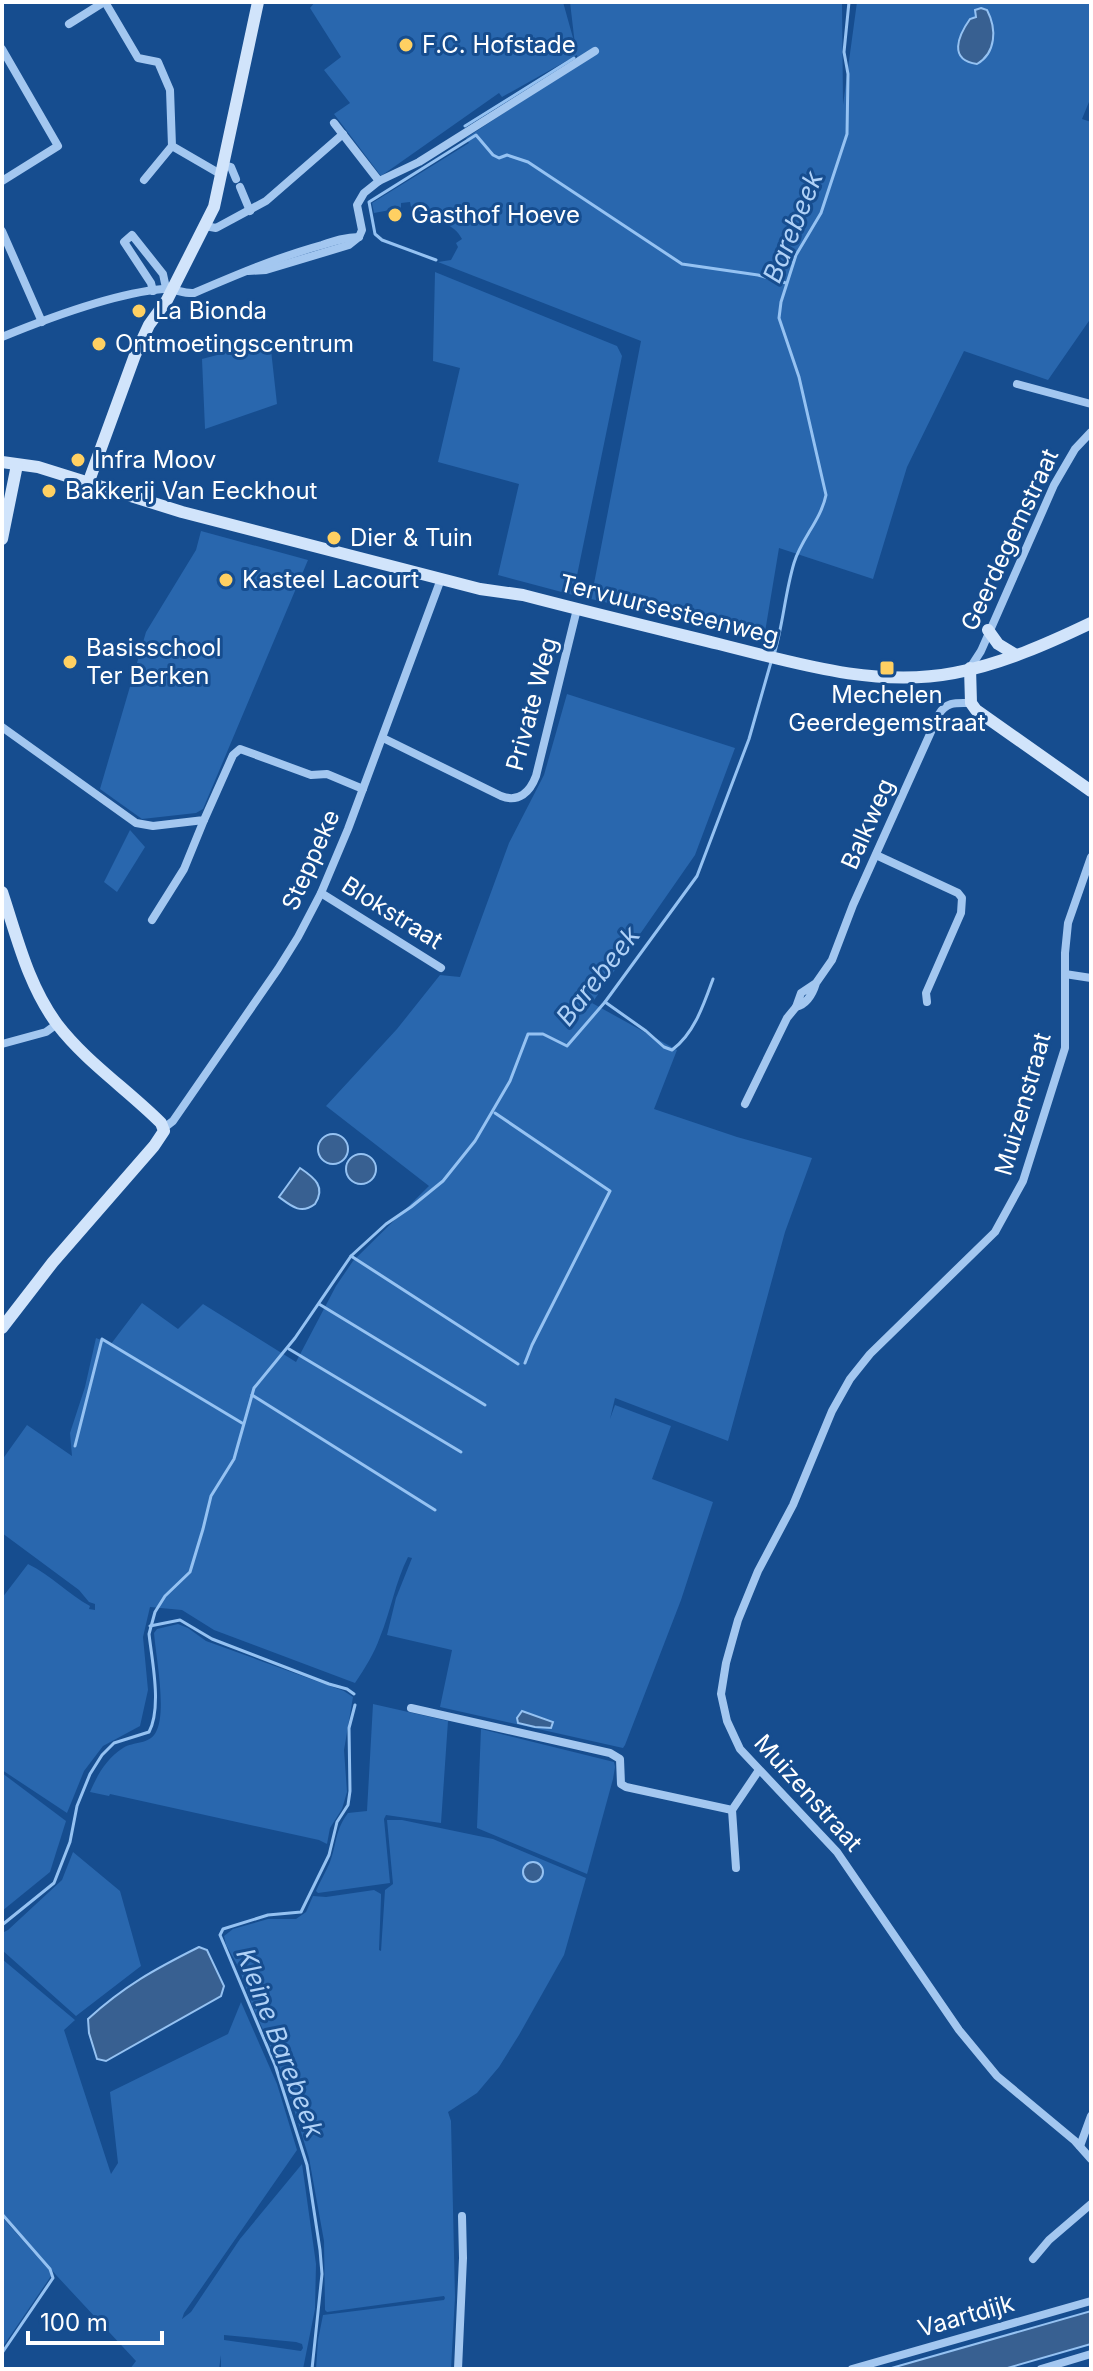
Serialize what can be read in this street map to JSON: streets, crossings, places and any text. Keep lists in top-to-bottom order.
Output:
{
  "streets": {
    "street": [
      "Geerdegemstraat",
      "Tervuursesteenweg",
      "Private Weg",
      "Balkweg",
      "Steppeke",
      "Blokstraat",
      "Muizenstraat",
      "Vaartdijk"
    ]
  },
  "crossings": [
    ["Geerdegemstraat", "Tervuursesteenweg"],
    ["Tervuursesteenweg", "Private Weg"],
    ["Tervuursesteenweg", "Steppeke"],
    ["Private Weg", "Steppeke"],
    ["Steppeke", "Blokstraat"]
  ],
  "water": ["Barebeek", "Kleine Barebeek"],
  "places": {
    "other": [
      "F.C. Hofstade",
      "Gasthof Hoeve",
      "La Bionda",
      "Ontmoetingscentrum",
      "Infra Moov",
      "Bakkerij Van Eeckhout",
      "Dier & Tuin",
      "Kasteel Lacourt",
      "Basisschool Ter Berken"
    ],
    "transit": ["Mechelen Geerdegemstraat"]
  },
  "scale_bar": "100 m"
}
